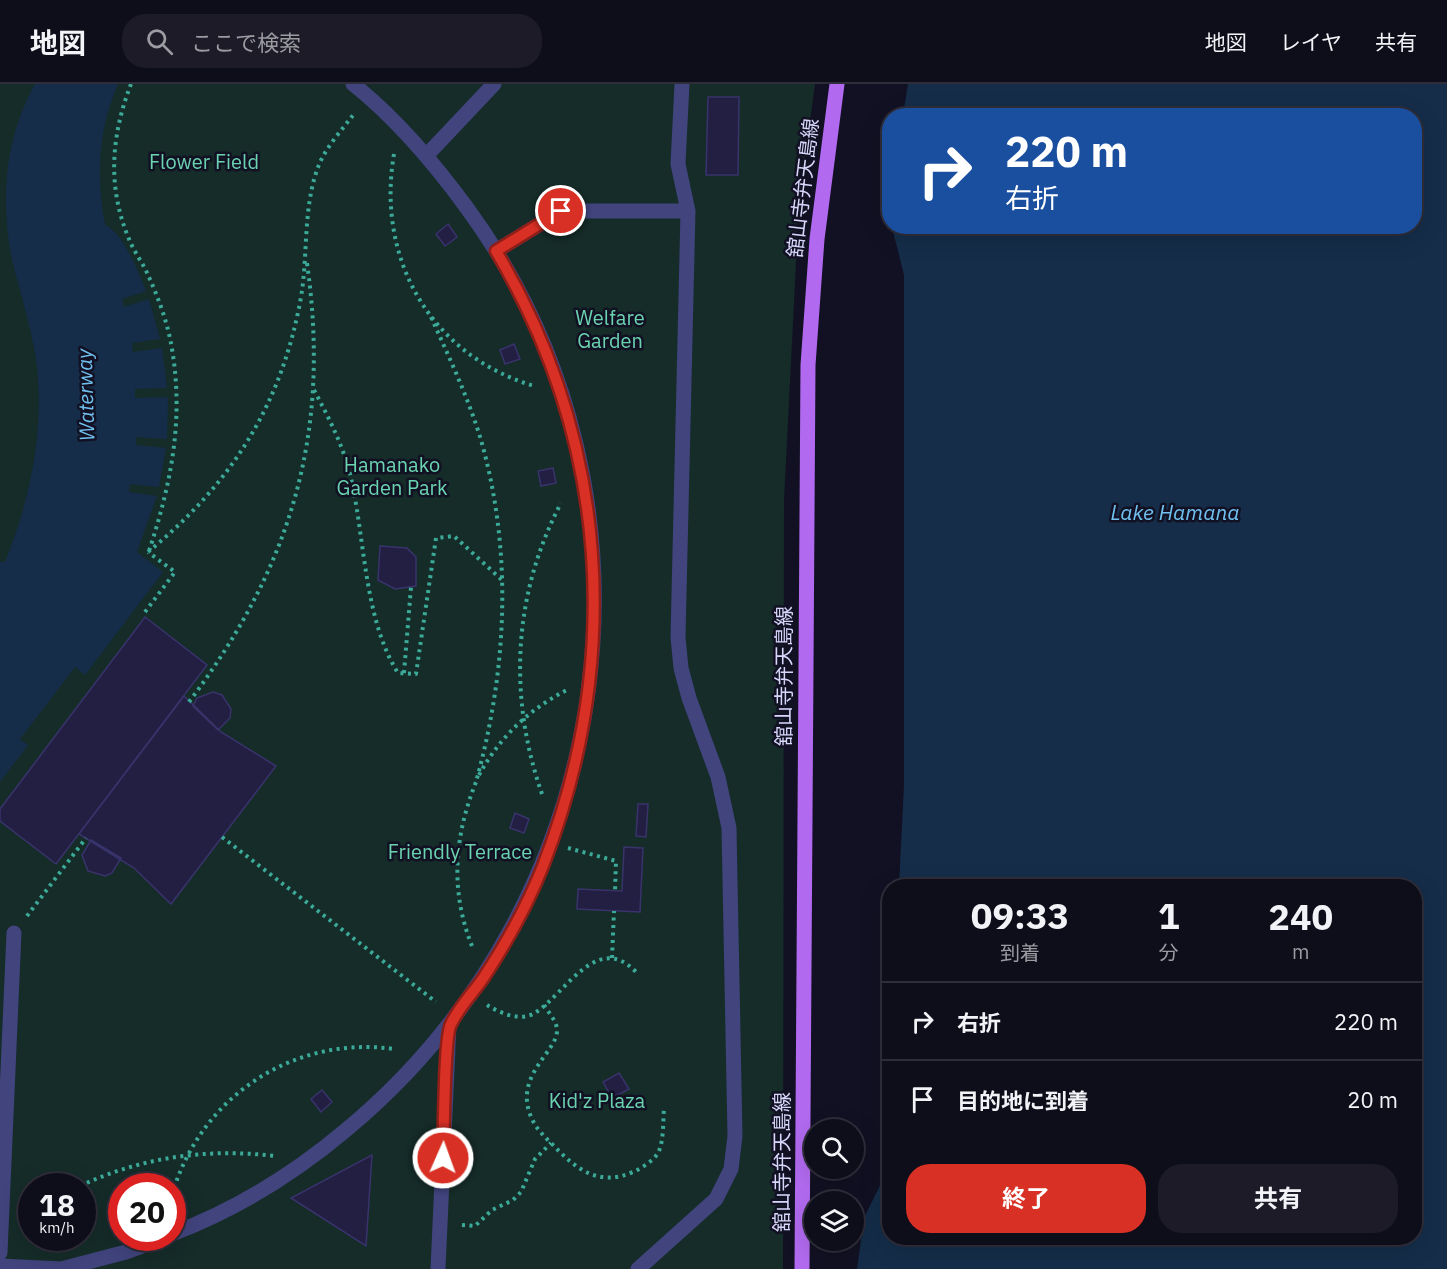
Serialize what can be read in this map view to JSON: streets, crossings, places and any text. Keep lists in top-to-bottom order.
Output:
{
  "streets": {
    "main road": ["舘山寺弁天島線"]
  },
  "water": ["Waterway", "Lake Hamana"],
  "parks": [
    "Flower Field",
    "Welfare Garden",
    "Hamanako Garden Park",
    "Friendly Terrace",
    "Kid'z Plaza"
  ],
  "page": {
    "header": "地図",
    "search": "ここで検索",
    "nav": ["地図", "レイヤ", "共有"],
    "turn": ["220 m", "右折"],
    "eta": [
      "09:33",
      "到着",
      "1",
      "分",
      "240",
      "m"
    ],
    "list": [
      {
        "name": "右折",
        "value": "220 m"
      },
      {
        "name": "目的地に到着",
        "value": "20 m"
      }
    ],
    "buttons": ["終了", "共有"],
    "speed": "18 km/h",
    "limit": "20"
  }
}
